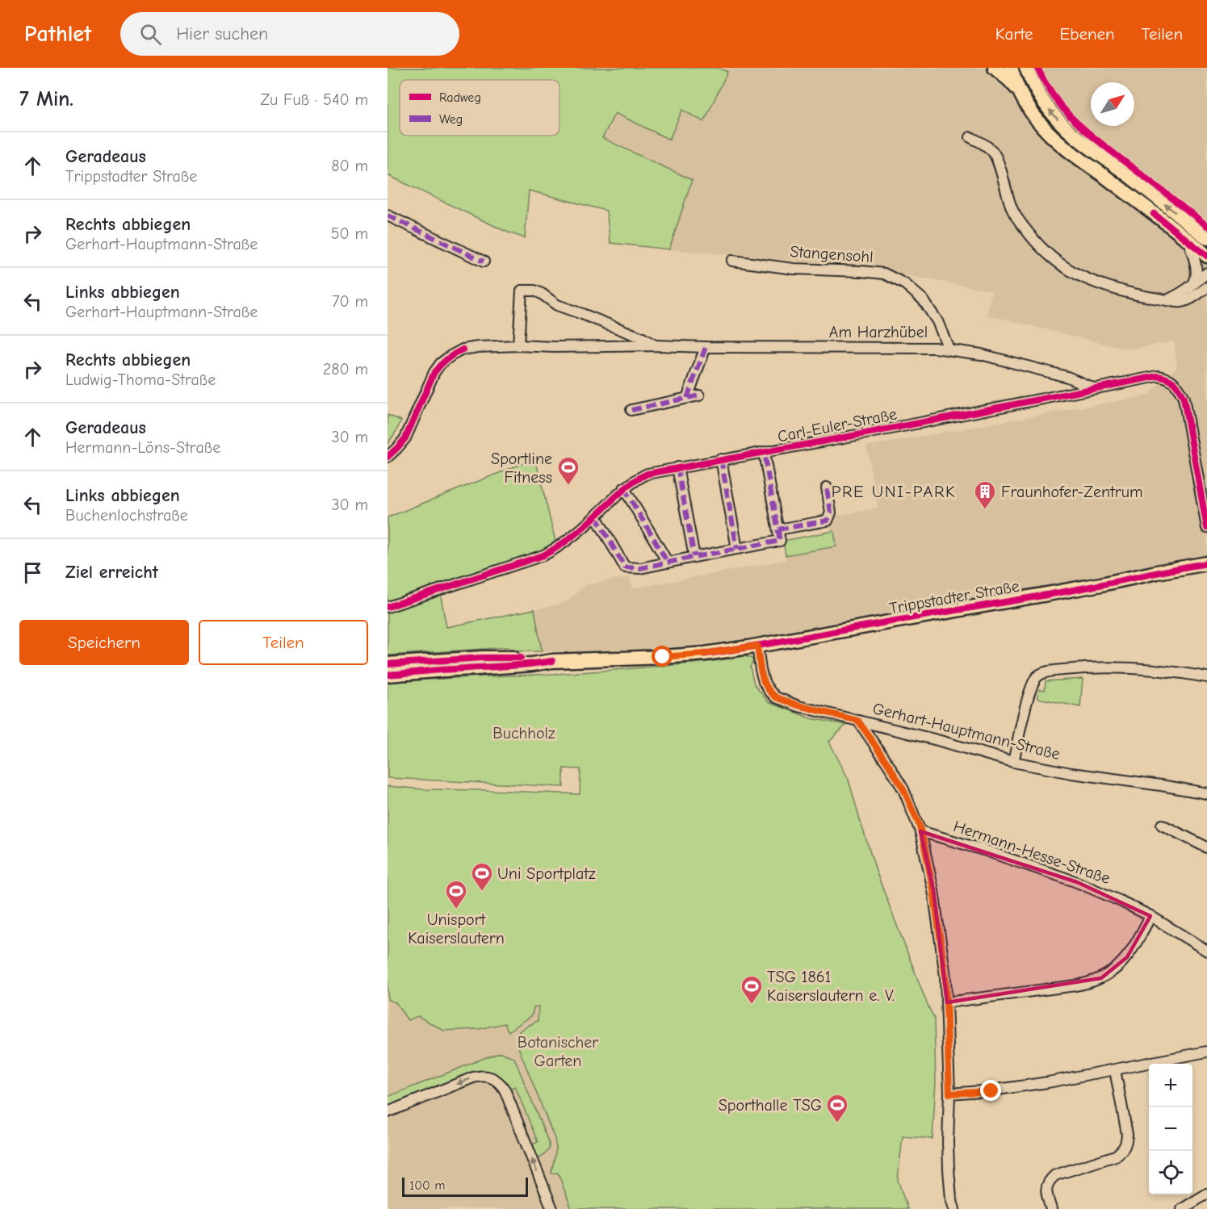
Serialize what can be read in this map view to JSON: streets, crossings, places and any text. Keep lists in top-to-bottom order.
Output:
{
  "streets": {
    "main road": ["Trippstadter Straße"],
    "street": [
      "Stangensohl",
      "Am Harzhübel",
      "Carl-Euler-Straße",
      "Gerhart-Hauptmann-Straße",
      "Hermann-Hesse-Straße"
    ]
  },
  "crossings": [
    ["Stangensohl", "Am Harzhübel"],
    ["Am Harzhübel", "Carl-Euler-Straße"],
    ["Trippstadter Straße", "Gerhart-Hauptmann-Straße"]
  ],
  "districts": ["PRE UNI-PARK"],
  "parks": ["Buchholz", "Botanischer Garten"],
  "places": {
    "sports": [
      "Sportline Fitness",
      "Uni Sportplatz",
      "Unisport Kaiserslautern",
      "TSG 1861 Kaiserslautern e. V.",
      "Sporthalle TSG"
    ],
    "building": ["Fraunhofer-Zentrum"]
  },
  "legend": ["Radweg", "Weg"],
  "scale_bar": "100 m",
  "north": "top right",
  "page": {
    "header": "Pathlet",
    "search": "Hier suchen",
    "nav": ["Karte", "Ebenen", "Teilen"],
    "heading": ["7 Min.", "Zu Fuß · 540 m"],
    "list": [
      ["Geradeaus", "Trippstadter Straße", "80 m"],
      ["Rechts abbiegen", "Gerhart-Hauptmann-Straße", "50 m"],
      ["Links abbiegen", "Gerhart-Hauptmann-Straße", "70 m"],
      ["Rechts abbiegen", "Ludwig-Thoma-Straße", "280 m"],
      ["Geradeaus", "Hermann-Löns-Straße", "30 m"],
      ["Links abbiegen", "Buchenlochstraße", "30 m"],
      "Ziel erreicht"
    ],
    "buttons": ["Speichern", "Teilen"],
    "map_buttons": ["+", "−"],
    "scale": "100 m"
  }
}
